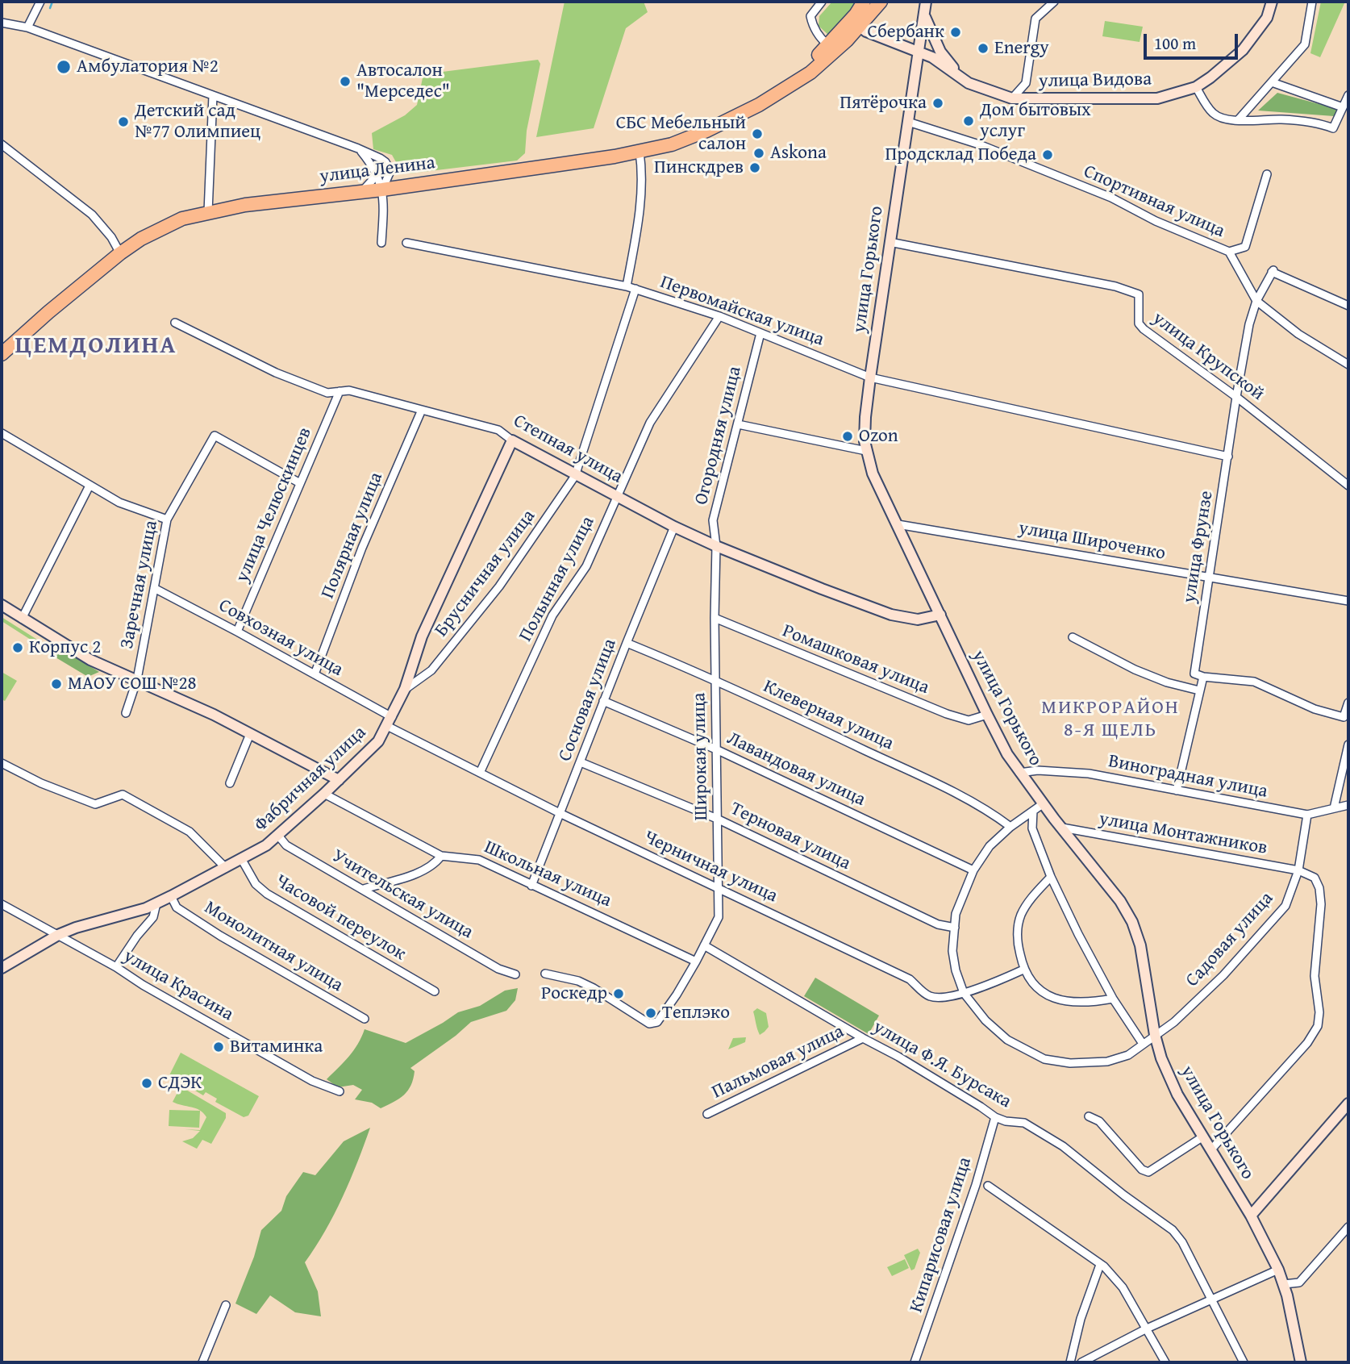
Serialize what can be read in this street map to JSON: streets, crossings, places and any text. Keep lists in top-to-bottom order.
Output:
{
  "streets": {
    "highway": ["улица Ленина"],
    "street": [
      "улица Видова",
      "Спортивная улица",
      "улица Горького",
      "Первомайская улица",
      "улица Крупской",
      "Огородняя улица",
      "Степная улица",
      "улица Челюскинцев",
      "Полярная улица",
      "улица Широченко",
      "улица Фрунзе",
      "Брусничная улица",
      "Полынная улица",
      "Заречная улица",
      "Совхозная улица",
      "Ромашковая улица",
      "Сосновая улица",
      "Клеверная улица",
      "Широкая улица",
      "Лавандовая улица",
      "Виноградная улица",
      "Фабричная улица",
      "улица Монтажников",
      "Терновая улица",
      "Черничная улица",
      "Школьная улица",
      "Учительская улица",
      "Часовой переулок",
      "Садовая улица",
      "Монолитная улица",
      "улица Красина",
      "Пальмовая улица",
      "улица Ф.Я. Бурсака",
      "Кипарисовая улица"
    ]
  },
  "crossings": [
    ["улица Видова", "улица Горького"],
    ["Спортивная улица", "улица Горького"],
    ["Спортивная улица", "улица Фрунзе"],
    ["улица Горького", "Первомайская улица"],
    ["улица Горького", "улица Крупской"],
    ["улица Горького", "Степная улица"],
    ["улица Горького", "улица Широченко"],
    ["улица Горького", "Ромашковая улица"],
    ["улица Горького", "Виноградная улица"],
    ["улица Горького", "улица Монтажников"],
    ["улица Горького", "Садовая улица"],
    ["Первомайская улица", "Огородняя улица"],
    ["Первомайская улица", "улица Фрунзе"],
    ["Первомайская улица", "Брусничная улица"],
    ["Первомайская улица", "Полынная улица"],
    ["улица Крупской", "улица Фрунзе"],
    ["Огородняя улица", "Степная улица"],
    ["Огородняя улица", "Широкая улица"],
    ["Степная улица", "улица Челюскинцев"],
    ["Степная улица", "Полярная улица"],
    ["Степная улица", "Брусничная улица"],
    ["Степная улица", "Полынная улица"],
    ["Степная улица", "Сосновая улица"],
    ["Степная улица", "Широкая улица"],
    ["Степная улица", "Фабричная улица"],
    ["улица Челюскинцев", "Заречная улица"],
    ["улица Челюскинцев", "Совхозная улица"],
    ["Полярная улица", "Совхозная улица"],
    ["улица Широченко", "улица Фрунзе"],
    ["Брусничная улица", "Фабричная улица"],
    ["Полынная улица", "Черничная улица"],
    ["Заречная улица", "Совхозная улица"],
    ["Совхозная улица", "Фабричная улица"],
    ["Совхозная улица", "Черничная улица"],
    ["Ромашковая улица", "Широкая улица"],
    ["Сосновая улица", "Клеверная улица"],
    ["Сосновая улица", "Лавандовая улица"],
    ["Сосновая улица", "Терновая улица"],
    ["Сосновая улица", "Черничная улица"],
    ["Сосновая улица", "Школьная улица"],
    ["Клеверная улица", "Широкая улица"],
    ["Широкая улица", "Лавандовая улица"],
    ["Широкая улица", "Терновая улица"],
    ["Широкая улица", "Черничная улица"],
    ["Широкая улица", "Школьная улица"],
    ["Широкая улица", "улица Ф.Я. Бурсака"],
    ["Виноградная улица", "Садовая улица"],
    ["Фабричная улица", "Черничная улица"],
    ["Фабричная улица", "Школьная улица"],
    ["Фабричная улица", "Учительская улица"],
    ["Фабричная улица", "Часовой переулок"],
    ["Фабричная улица", "Монолитная улица"],
    ["Фабричная улица", "улица Красина"],
    ["улица Монтажников", "Садовая улица"],
    ["Черничная улица", "Садовая улица"],
    ["Пальмовая улица", "улица Ф.Я. Бурсака"],
    ["улица Ф.Я. Бурсака", "Кипарисовая улица"]
  ],
  "districts": ["ЦЕМДОЛИНА", "МИКРОРАЙОН 8-Я ЩЕЛЬ"],
  "places": [
    "Сбербанк",
    "Energy",
    "Амбулатория №2",
    "Автосалон \"Мерседес\"",
    "Пятёрочка",
    "Дом бытовых услуг",
    "Детский сад №77 Олимпиец",
    "СБС Мебельный салон",
    "Askona",
    "Продсклад Победа",
    "Пинскдрев",
    "Ozon",
    "Корпус 2",
    "МАОУ СОШ №28",
    "Роскедр",
    "Теплэко",
    "Витаминка",
    "СДЭК"
  ],
  "scale_bar": "100 m"
}
